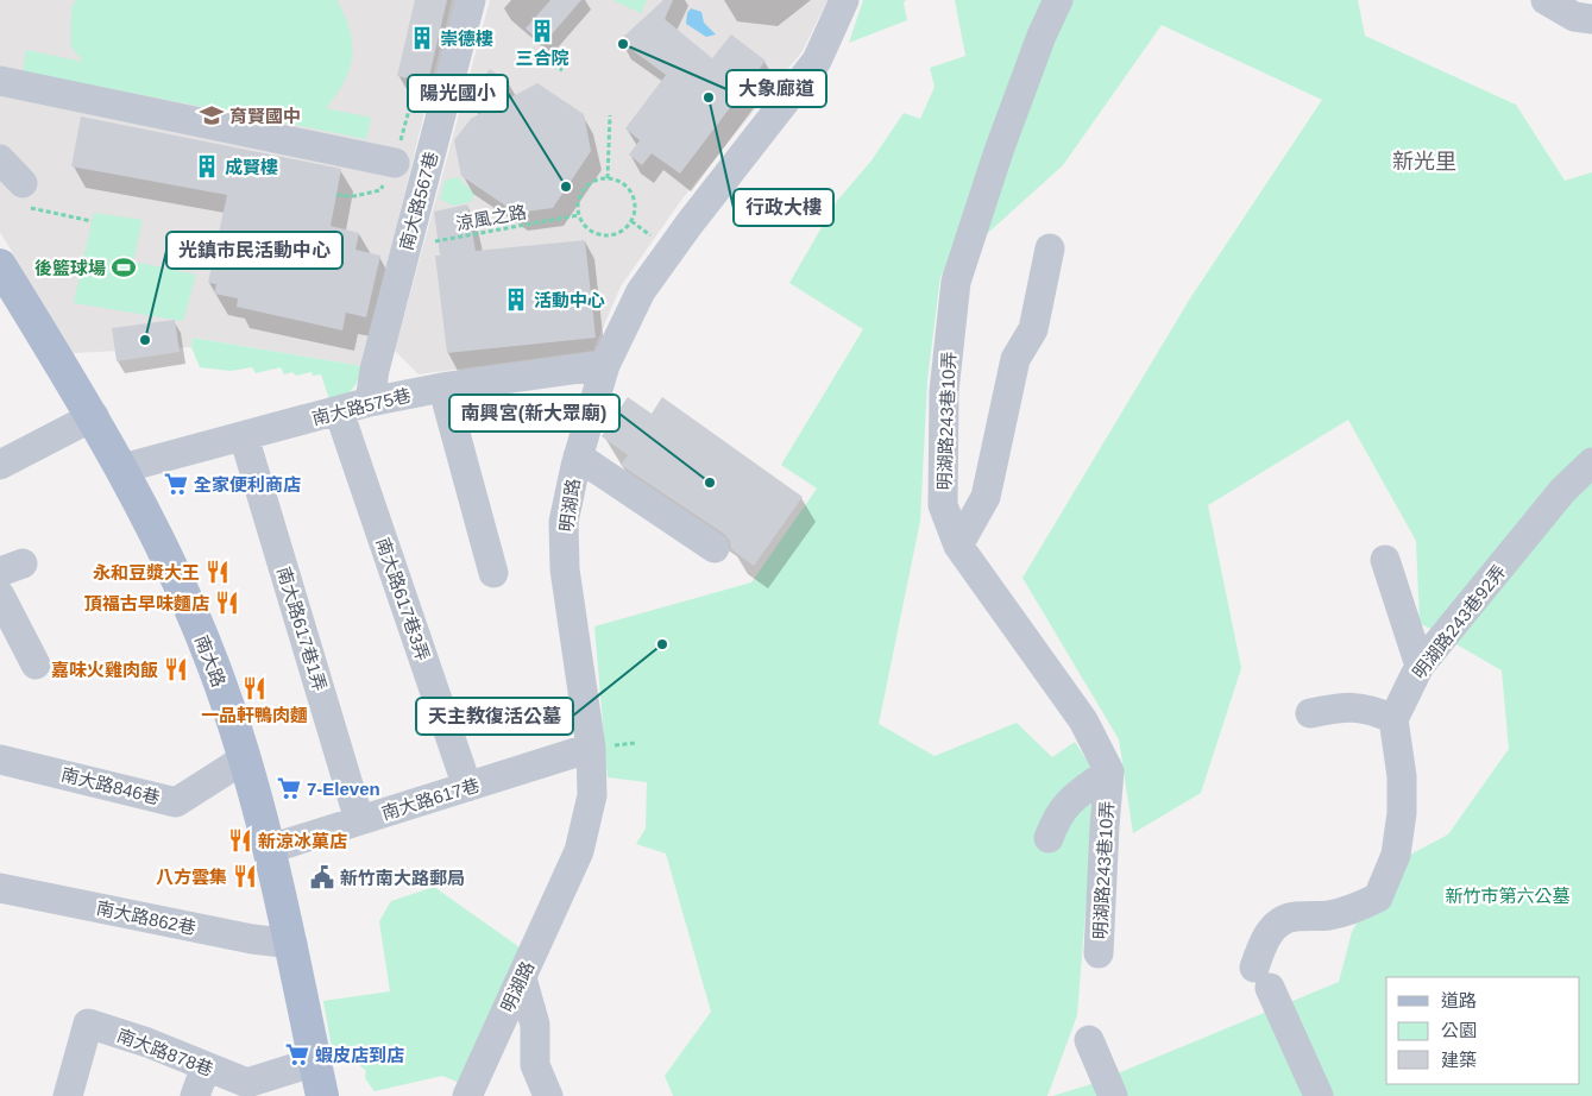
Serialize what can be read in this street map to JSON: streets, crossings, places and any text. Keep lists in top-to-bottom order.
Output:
{
  "streets": {
    "main road": ["南大路"],
    "street": [
      "南大路567巷",
      "南大路575巷",
      "明湖路243巷10弄",
      "明湖路",
      "南大路617巷3弄",
      "明湖路243巷92弄",
      "南大路617巷1弄",
      "南大路846巷",
      "南大路617巷",
      "南大路862巷",
      "南大路878巷"
    ],
    "path": ["涼風之路"]
  },
  "crossings": [
    ["南大路567巷", "涼風之路"],
    ["南大路567巷", "南大路575巷"],
    ["南大路575巷", "明湖路"],
    ["南大路575巷", "南大路617巷3弄"],
    ["南大路575巷", "南大路617巷1弄"],
    ["南大路575巷", "南大路"],
    ["明湖路", "南大路617巷"],
    ["南大路617巷3弄", "南大路617巷"],
    ["南大路617巷1弄", "南大路617巷"],
    ["南大路", "南大路846巷"],
    ["南大路", "南大路617巷"],
    ["南大路", "南大路862巷"],
    ["南大路", "南大路878巷"]
  ],
  "districts": ["新光里"],
  "parks": ["新竹市第六公墓"],
  "places": {
    "building": [
      "三合院",
      "崇德樓",
      "成賢樓",
      "活動中心"
    ],
    "other": [
      "大象廊道",
      "行政大樓",
      "陽光國小",
      "光鎮市民活動中心",
      "南興宮(新大眾廟)",
      "天主教復活公墓"
    ],
    "school or university": ["育賢國中"],
    "sports": ["後籃球場"],
    "supermarket": ["全家便利商店", "7-Eleven", "蝦皮店到店"],
    "restaurant": [
      "永和豆漿大王",
      "頂福古早味麵店",
      "嘉味火雞肉飯",
      "一品軒鴨肉麵",
      "新涼冰菓店",
      "八方雲集"
    ],
    "public building": ["新竹南大路郵局"]
  },
  "legend": ["道路", "公園", "建築"]
}
